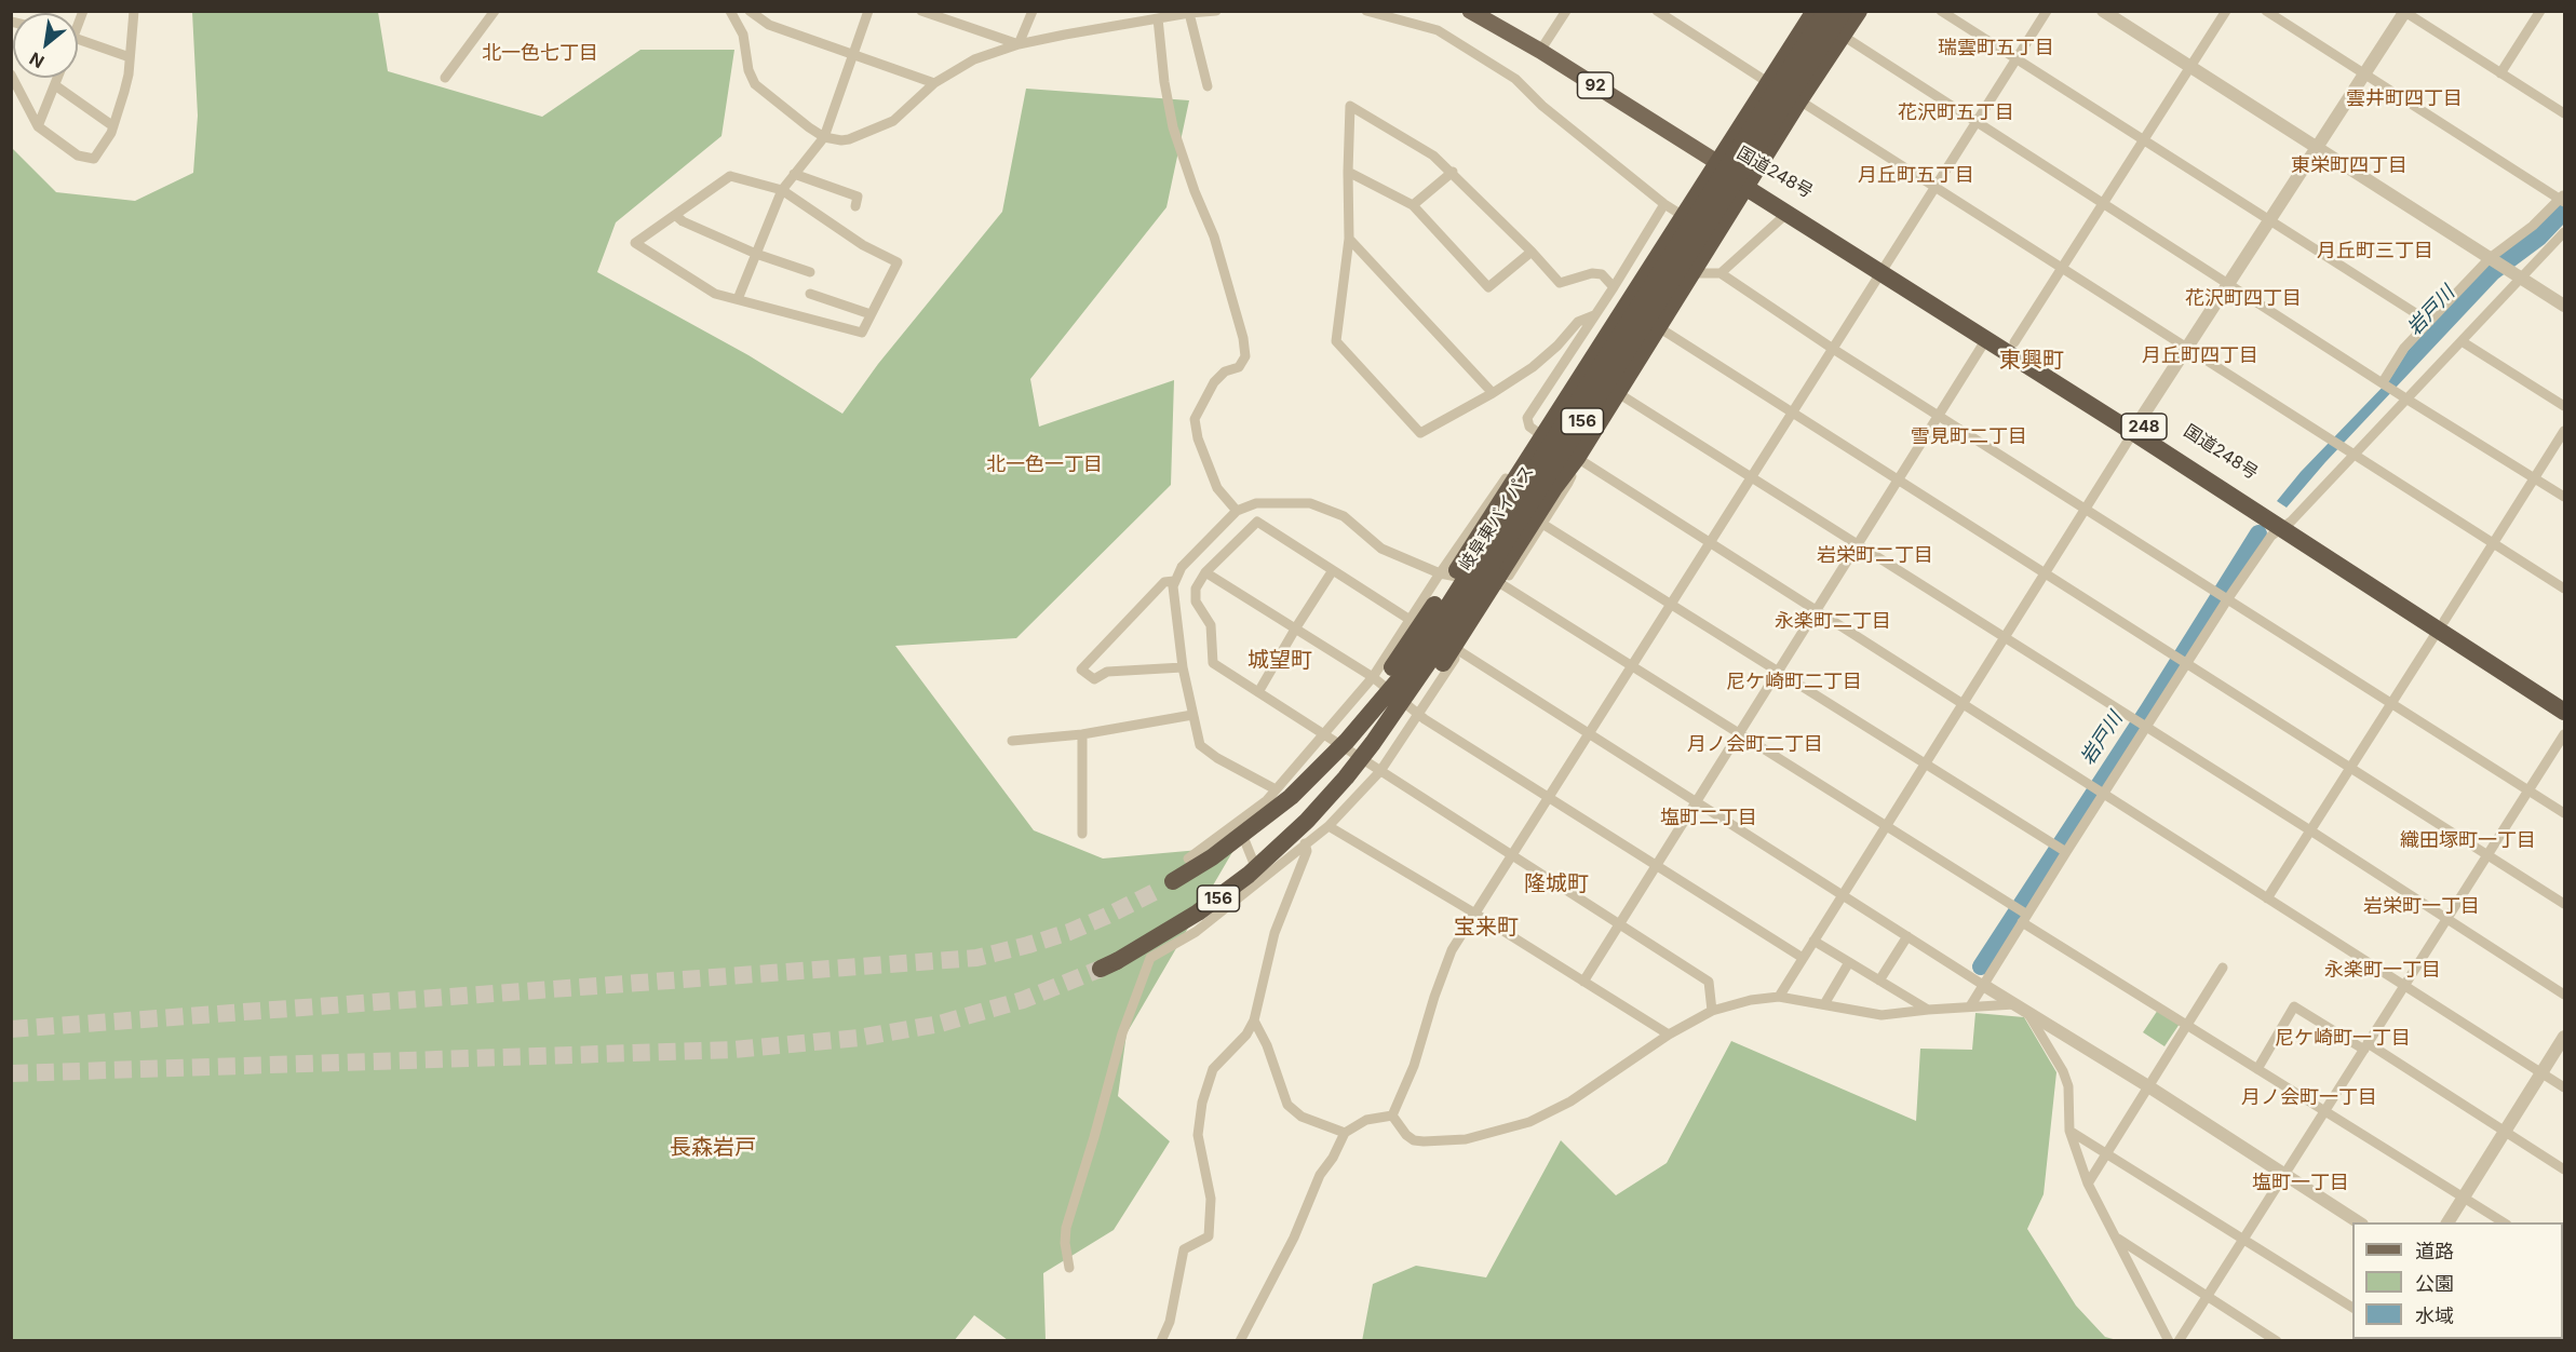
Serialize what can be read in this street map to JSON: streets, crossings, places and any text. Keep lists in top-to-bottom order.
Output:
{
  "streets": {
    "highway": [
      "国道248号",
      "156",
      "248",
      "岐阜東バイパス"
    ],
    "main road": ["92"]
  },
  "crossings": [
    ["92", "156"],
    ["92", "248"],
    ["国道248号", "156"],
    ["国道248号", "248"],
    ["156", "248"],
    ["156", "岐阜東バイパス"]
  ],
  "districts": [
    "瑞雲町五丁目",
    "北一色七丁目",
    "雲井町四丁目",
    "花沢町五丁目",
    "東栄町四丁目",
    "月丘町五丁目",
    "月丘町三丁目",
    "花沢町四丁目",
    "月丘町四丁目",
    "東興町",
    "雪見町二丁目",
    "北一色一丁目",
    "岩栄町二丁目",
    "永楽町二丁目",
    "城望町",
    "尼ケ崎町二丁目",
    "月ノ会町二丁目",
    "塩町二丁目",
    "織田塚町一丁目",
    "隆城町",
    "岩栄町一丁目",
    "宝来町",
    "永楽町一丁目",
    "尼ケ崎町一丁目",
    "月ノ会町一丁目",
    "長森岩戸",
    "塩町一丁目"
  ],
  "water": ["岩戸川"],
  "legend": ["道路", "公園", "水域"],
  "north": "bottom left"
}
